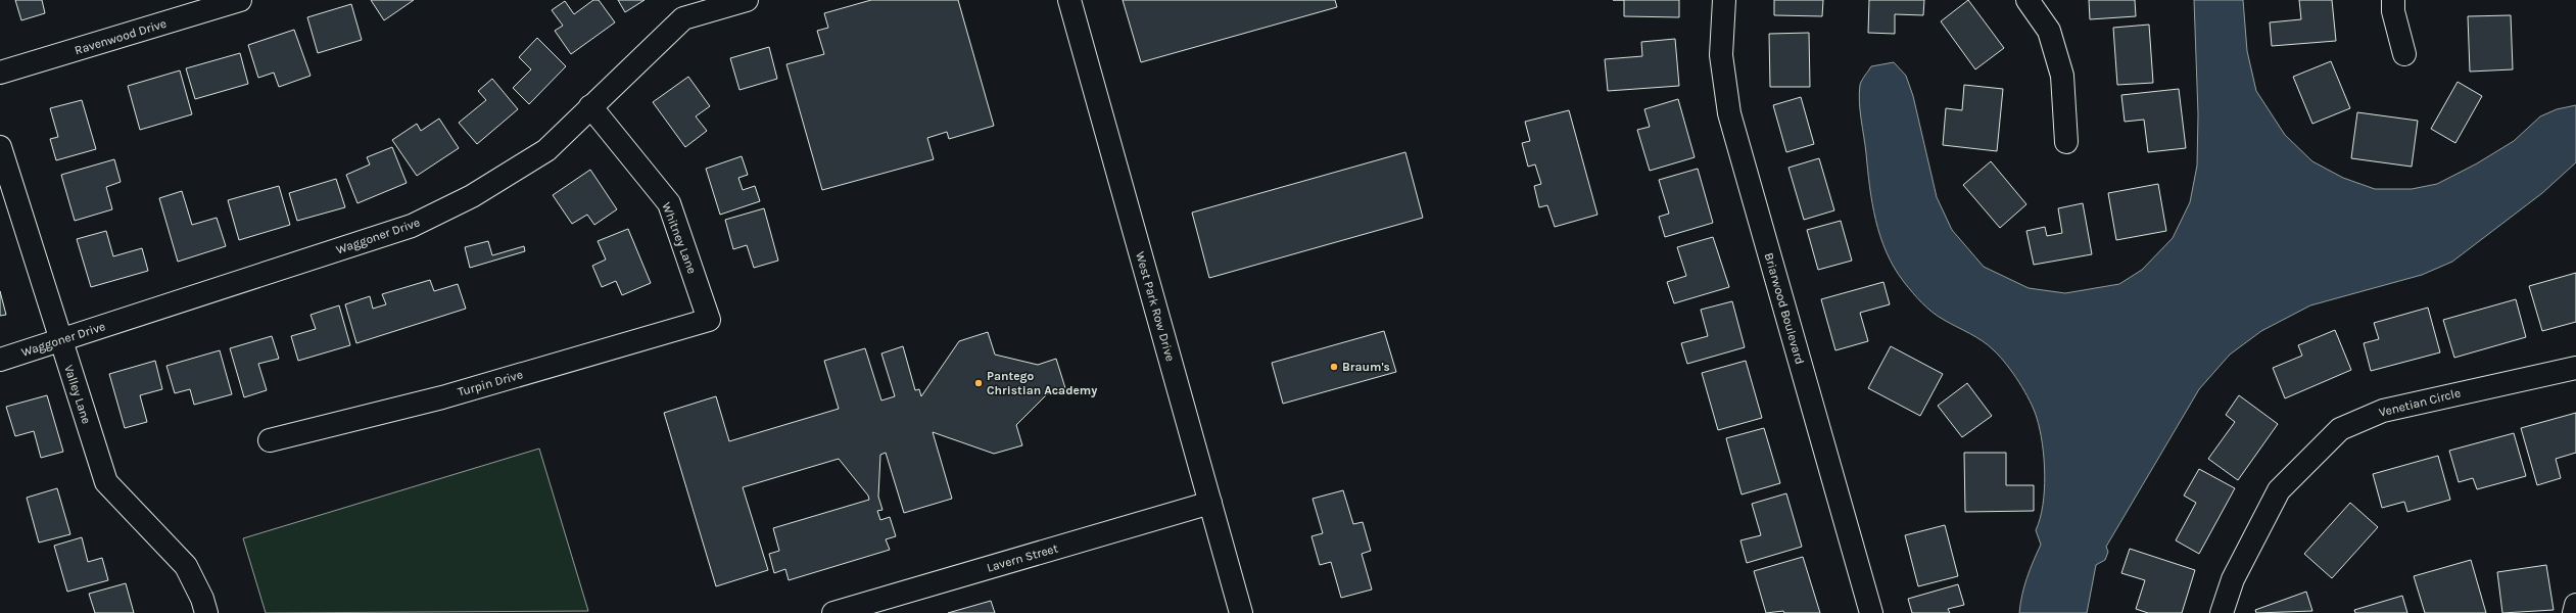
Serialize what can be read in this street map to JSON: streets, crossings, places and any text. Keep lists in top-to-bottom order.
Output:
{
  "streets": {
    "street": [
      "Ravenwood Drive",
      "Waggoner Drive",
      "Whitney Lane",
      "West Park Row Drive",
      "Briarwood Boulevard",
      "Turpin Drive",
      "Valley Lane",
      "Venetian Circle",
      "Lavern Street"
    ]
  },
  "crossings": [
    ["Waggoner Drive", "Whitney Lane"],
    ["Waggoner Drive", "Valley Lane"],
    ["Whitney Lane", "Turpin Drive"],
    ["West Park Row Drive", "Lavern Street"]
  ],
  "places": ["Braum's", "Pantego Christian Academy"]
}
